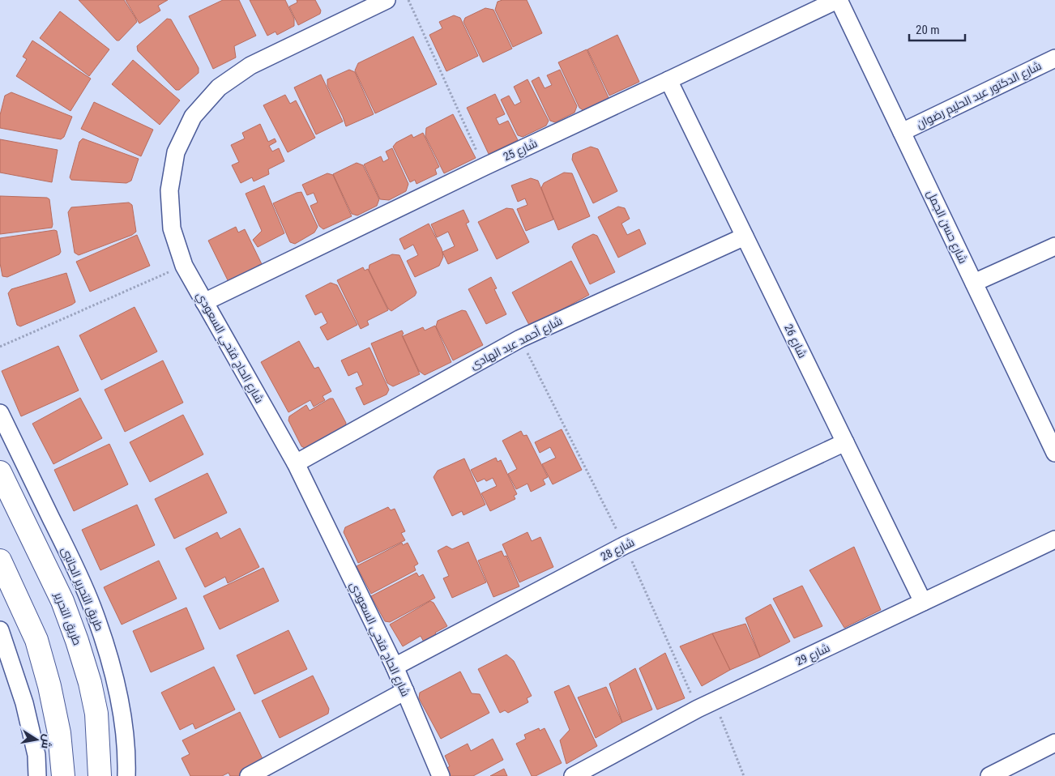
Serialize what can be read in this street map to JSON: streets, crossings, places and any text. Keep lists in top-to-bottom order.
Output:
{
  "streets": {
    "street": [
      "شارع الدكتور عبد الحليم رضوان",
      "شارع 25",
      "شارع حسن الجمل",
      "شارع 26",
      "شارع أحمد عبد الهادى",
      "شارع الحاج فتحي السعودي",
      "شارع 28",
      "طريق التحرير الجانبى",
      "طريق التحرير",
      "شارع 29"
    ]
  },
  "crossings": [
    ["شارع الدكتور عبد الحليم رضوان", "شارع حسن الجمل"],
    ["شارع 25", "شارع حسن الجمل"],
    ["شارع 25", "شارع 26"],
    ["شارع 25", "شارع الحاج فتحي السعودي"],
    ["شارع 26", "شارع أحمد عبد الهادى"],
    ["شارع 26", "شارع 28"],
    ["شارع 26", "شارع 29"],
    ["شارع أحمد عبد الهادى", "شارع الحاج فتحي السعودي"],
    ["شارع الحاج فتحي السعودي", "شارع 28"]
  ],
  "scale_bar": "20 m",
  "north": "right"
}
